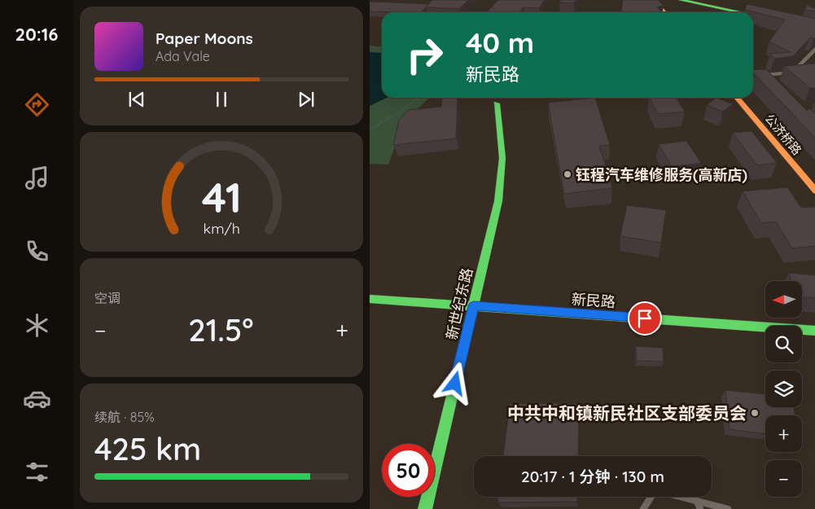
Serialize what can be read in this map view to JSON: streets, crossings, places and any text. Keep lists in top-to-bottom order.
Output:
{
  "streets": {
    "main road": ["公济桥路", "新民路", "新世纪东路"]
  },
  "crossings": [
    ["新民路", "新世纪东路"]
  ],
  "places": ["钰程汽车维修服务(高新店)", "中共中和镇新民社区支部委员会"],
  "north": "left",
  "page": {
    "tabs": "20:16",
    "turn": ["40 m", "新民路"],
    "song": ["Paper Moons", "Ada Vale"],
    "tile": [
      "空调",
      ["续航 · 85%", "425 km"]
    ],
    "map_buttons": ["+", "−"],
    "heat": ["−", "21.5°", "+"],
    "limit": "50",
    "trip": "20:17 · 1 分钟 · 130 m",
    "gauge": ["41", "km/h"]
  }
}
